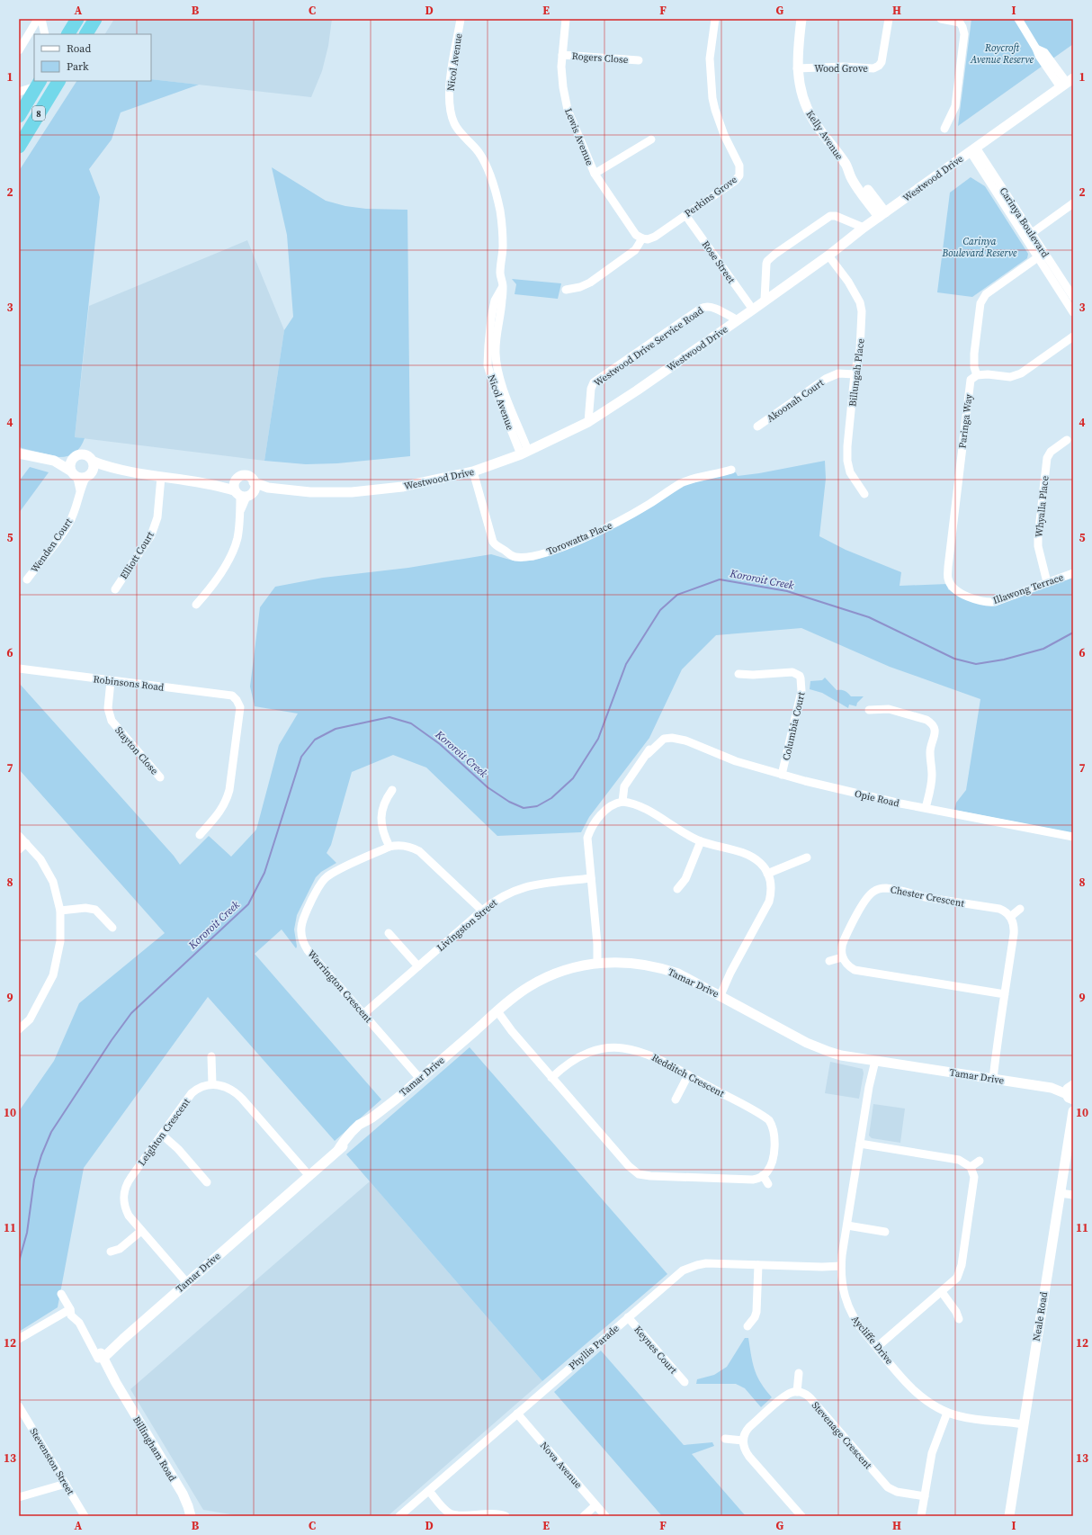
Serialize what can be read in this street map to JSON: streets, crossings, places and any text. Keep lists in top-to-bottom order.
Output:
{
  "streets": {
    "highway": ["8"],
    "street": [
      "Rogers Close",
      "Nicol Avenue",
      "Wood Grove",
      "Kelly Avenue",
      "Lewis Avenue",
      "Westwood Drive",
      "Perkins Grove",
      "Carinya Boulevard",
      "Rose Street",
      "Westwood Drive Service Road",
      "Billungah Place",
      "Akoonah Court",
      "Paringa Way",
      "Whyalla Place",
      "Torowatta Place",
      "Wenden Court",
      "Elliott Court",
      "Illawong Terrace",
      "Robinsons Road",
      "Columbia Court",
      "Stayton Close",
      "Opie Road",
      "Chester Crescent",
      "Livingston Street",
      "Tamar Drive",
      "Warrington Crescent",
      "Redditch Crescent",
      "Leighton Crescent",
      "Neale Road",
      "Aycliffe Drive",
      "Phyllis Parade",
      "Keynes Court",
      "Stevenage Crescent",
      "Billingham Road",
      "Stevenston Street",
      "Nova Avenue"
    ]
  },
  "crossings": [
    ["Rogers Close", "Lewis Avenue"],
    ["Nicol Avenue", "Westwood Drive"],
    ["Wood Grove", "Kelly Avenue"],
    ["Kelly Avenue", "Westwood Drive"],
    ["Lewis Avenue", "Perkins Grove"],
    ["Westwood Drive", "Carinya Boulevard"],
    ["Westwood Drive", "Rose Street"],
    ["Westwood Drive", "Westwood Drive Service Road"],
    ["Westwood Drive", "Billungah Place"],
    ["Westwood Drive", "Torowatta Place"],
    ["Perkins Grove", "Rose Street"],
    ["Billungah Place", "Akoonah Court"],
    ["Paringa Way", "Illawong Terrace"],
    ["Whyalla Place", "Illawong Terrace"],
    ["Robinsons Road", "Stayton Close"],
    ["Columbia Court", "Opie Road"],
    ["Livingston Street", "Warrington Crescent"],
    ["Tamar Drive", "Warrington Crescent"],
    ["Tamar Drive", "Leighton Crescent"],
    ["Tamar Drive", "Neale Road"],
    ["Tamar Drive", "Aycliffe Drive"],
    ["Tamar Drive", "Billingham Road"],
    ["Neale Road", "Aycliffe Drive"],
    ["Aycliffe Drive", "Phyllis Parade"],
    ["Phyllis Parade", "Keynes Court"],
    ["Phyllis Parade", "Nova Avenue"]
  ],
  "water": ["Kororoit Creek"],
  "parks": ["Roycroft Avenue Reserve", "Carinya Boulevard Reserve"],
  "legend": ["Road", "Park"],
  "grid": {
    "columns": [
      "A",
      "B",
      "C",
      "D",
      "E",
      "F",
      "G",
      "H",
      "I"
    ],
    "rows": [
      "1",
      "2",
      "3",
      "4",
      "5",
      "6",
      "7",
      "8",
      "9",
      "10",
      "11",
      "12",
      "13"
    ]
  }
}
